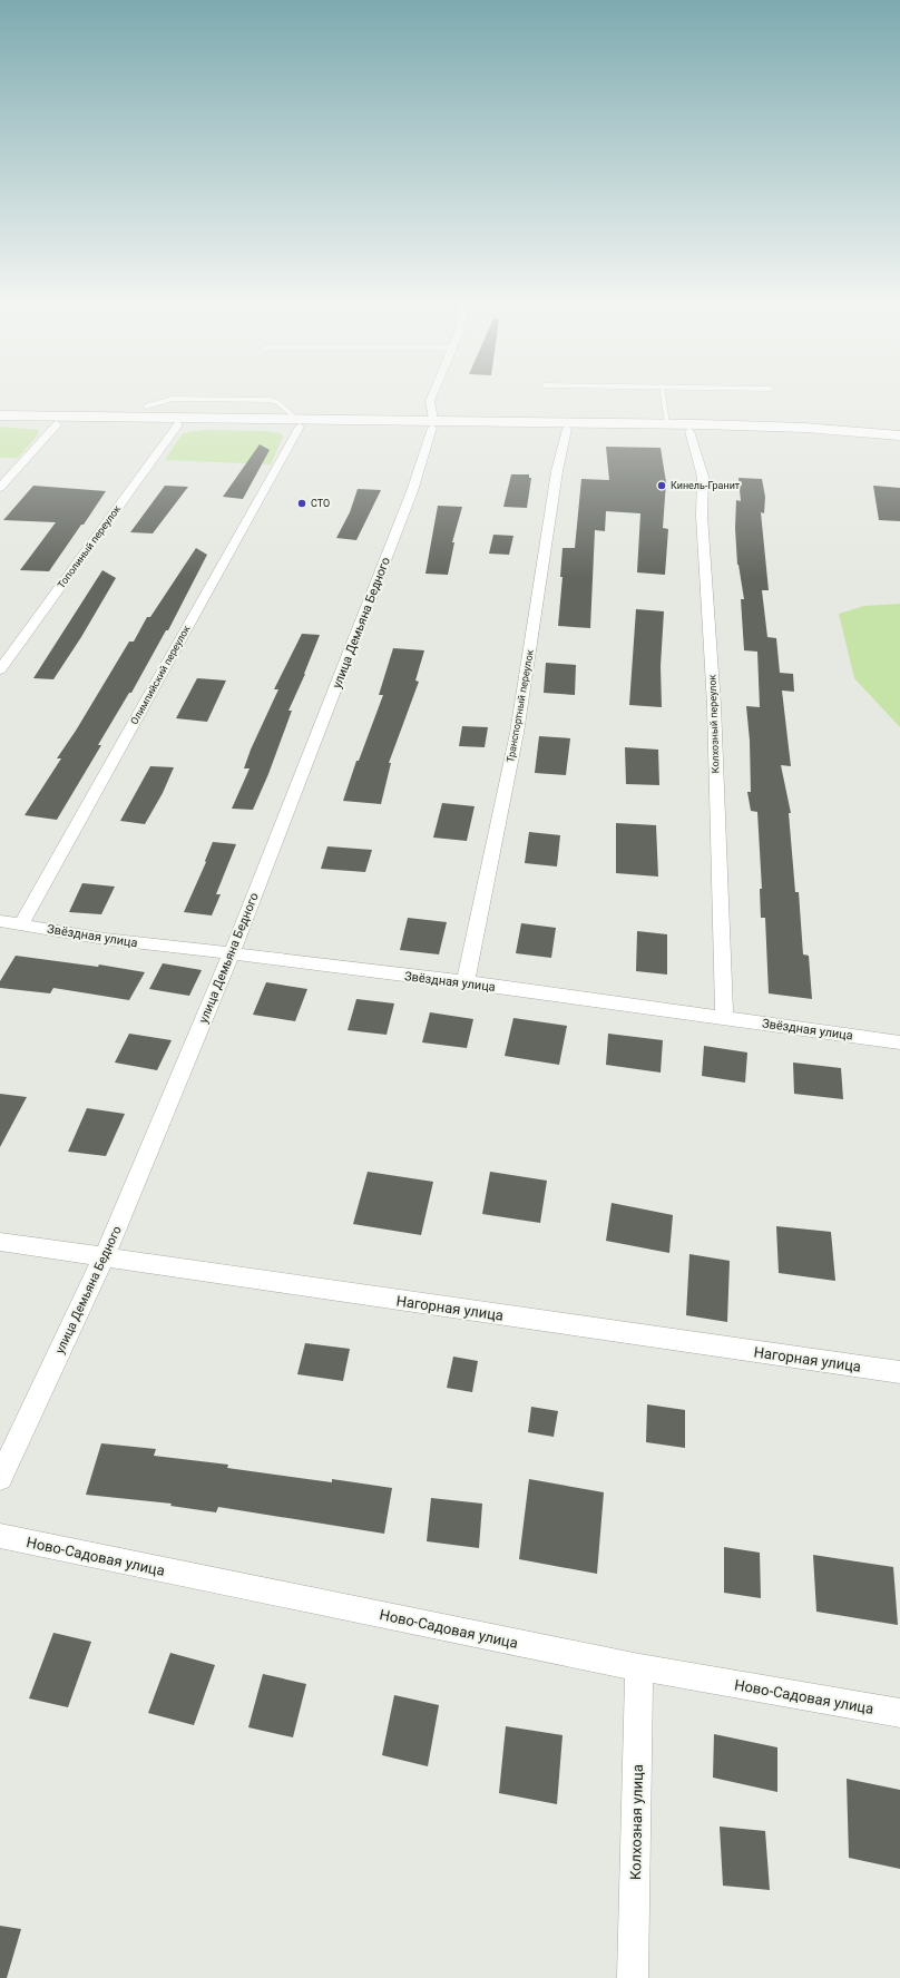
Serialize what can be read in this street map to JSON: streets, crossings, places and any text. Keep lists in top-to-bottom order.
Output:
{
  "streets": {
    "street": [
      "Тополиный переулок",
      "улица Демьяна Бедного",
      "Олимпийский переулок",
      "Транспортный переулок",
      "Колхозный переулок",
      "Звёздная улица",
      "Нагорная улица",
      "Ново-Садовая улица",
      "Колхозная улица"
    ]
  },
  "crossings": [
    ["улица Демьяна Бедного", "Звёздная улица"],
    ["улица Демьяна Бедного", "Нагорная улица"],
    ["Олимпийский переулок", "Звёздная улица"],
    ["Транспортный переулок", "Звёздная улица"],
    ["Колхозный переулок", "Звёздная улица"],
    ["Ново-Садовая улица", "Колхозная улица"]
  ],
  "places": ["Кинель-Гранит", "СТО"]
}
